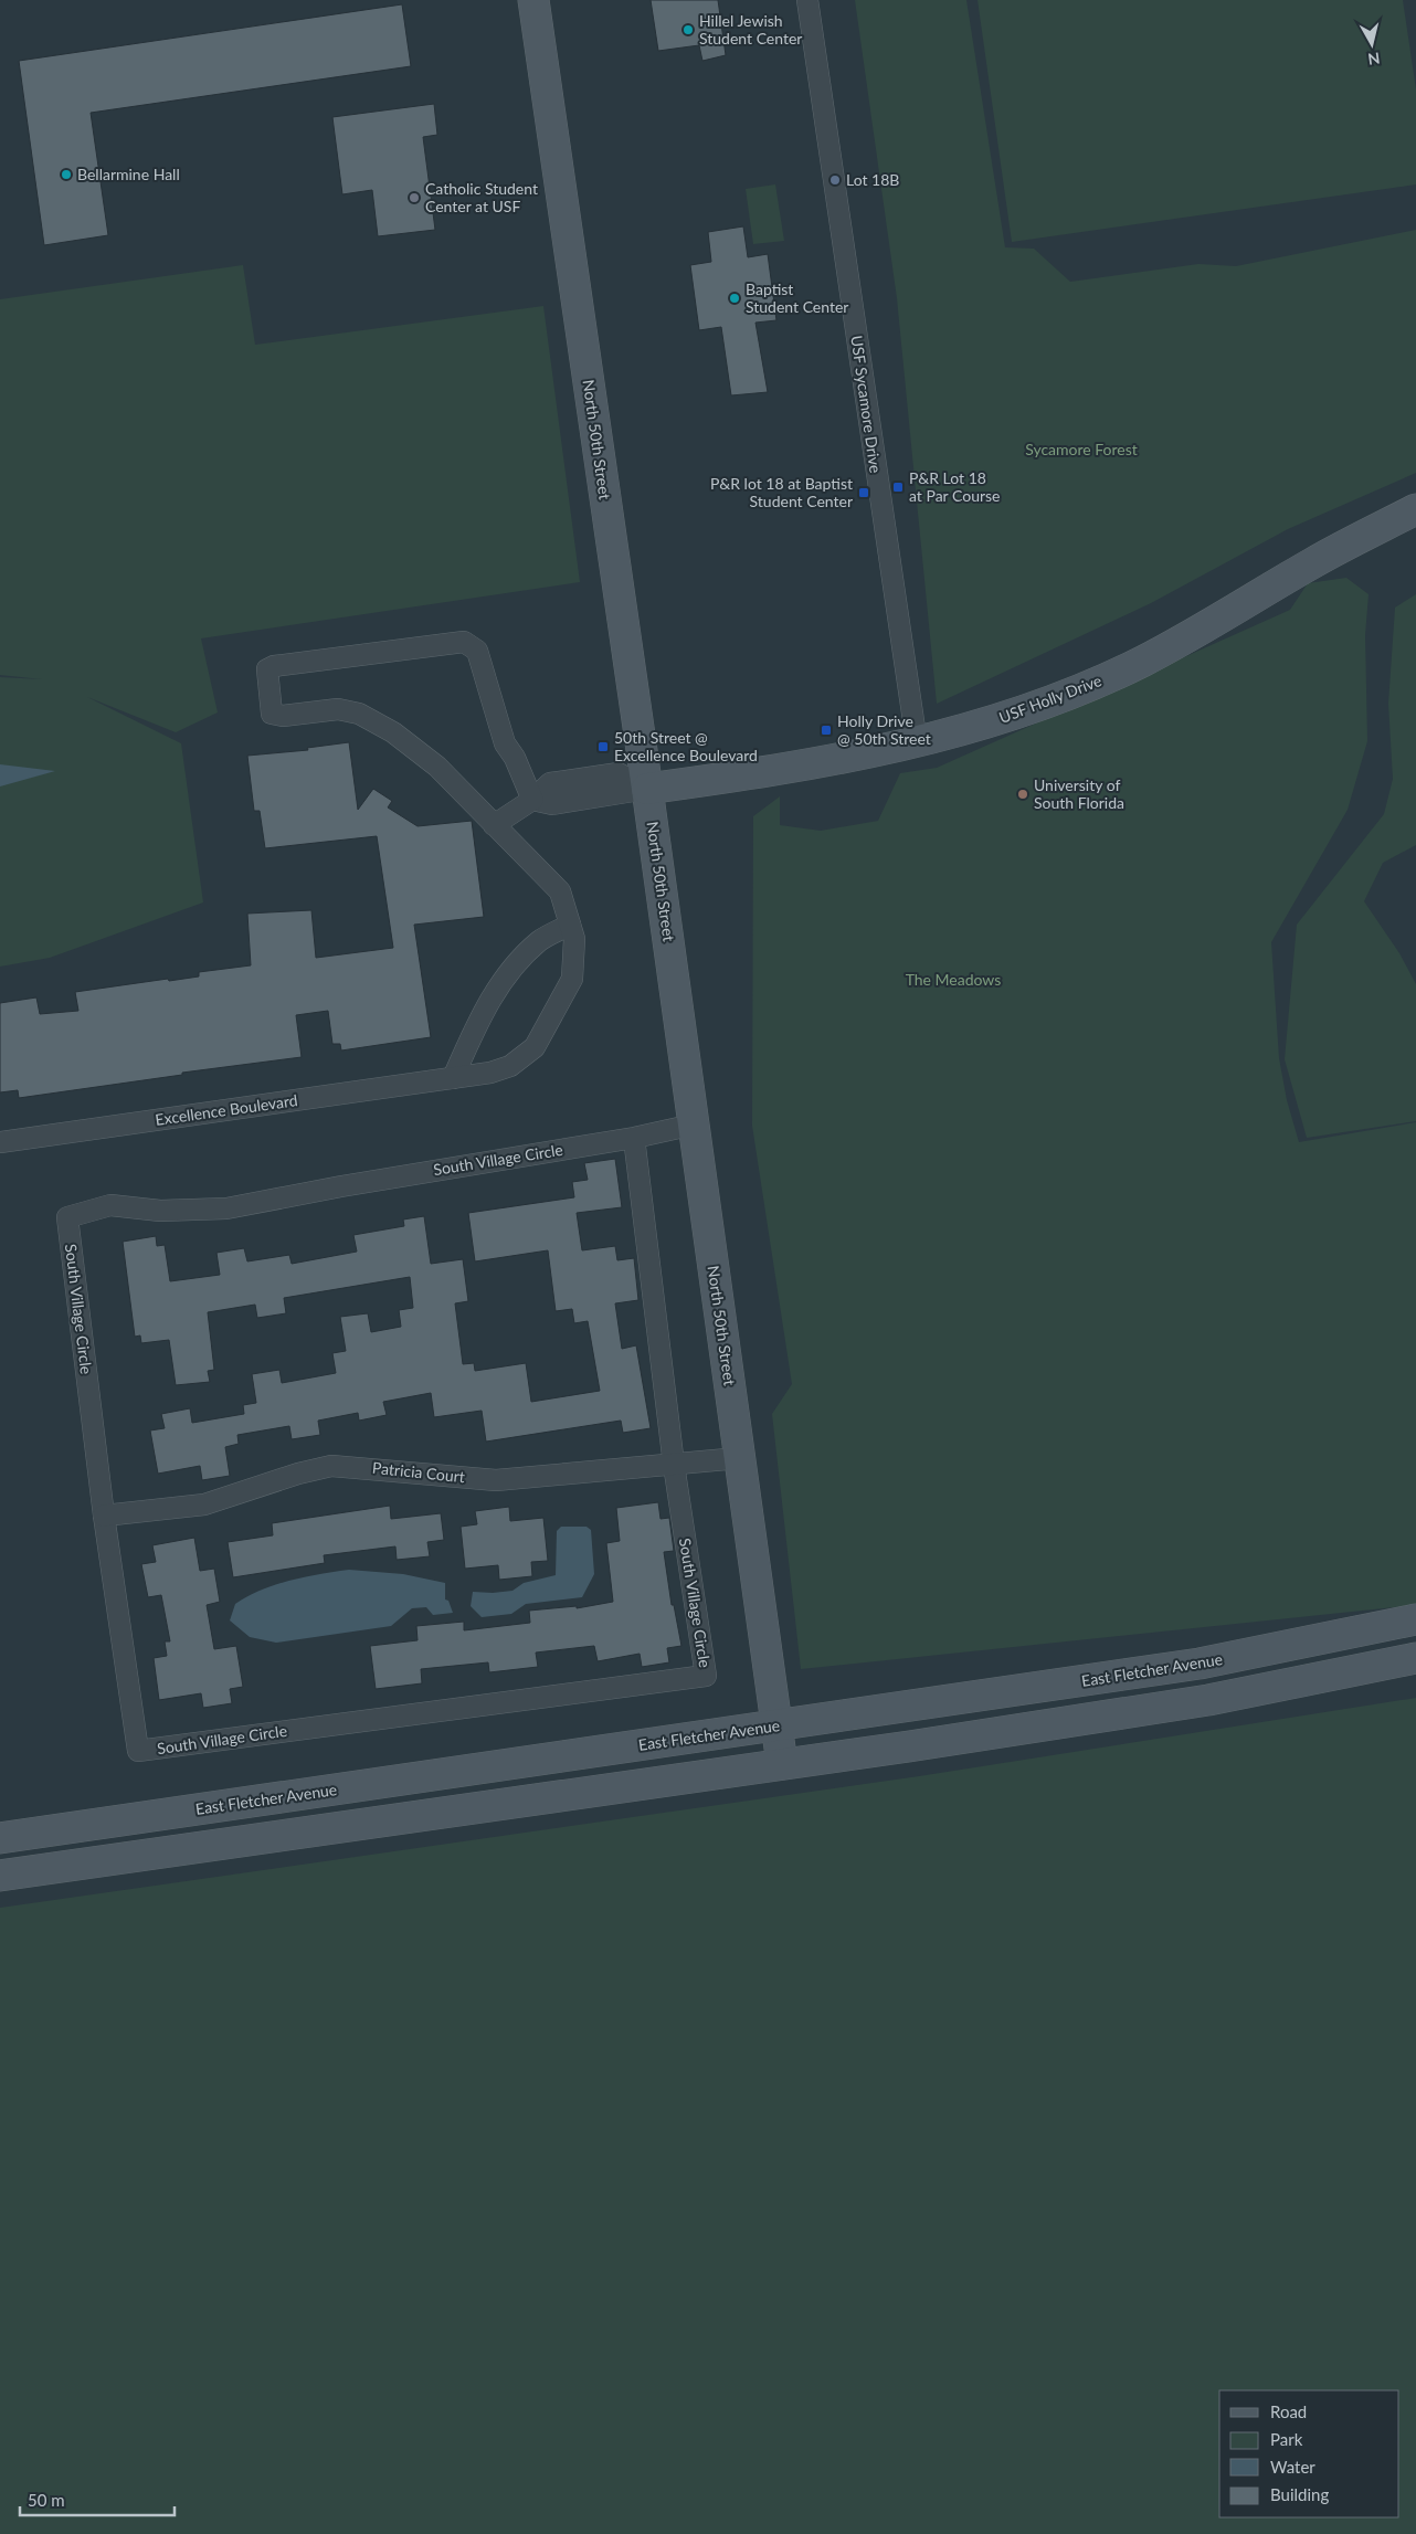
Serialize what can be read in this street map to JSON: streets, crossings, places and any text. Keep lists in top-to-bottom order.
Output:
{
  "streets": {
    "main road": ["North 50th Street", "USF Holly Drive", "East Fletcher Avenue"],
    "street": [
      "USF Sycamore Drive",
      "Excellence Boulevard",
      "South Village Circle",
      "Patricia Court"
    ]
  },
  "crossings": [
    ["USF Sycamore Drive", "USF Holly Drive"],
    ["North 50th Street", "USF Holly Drive"],
    ["North 50th Street", "South Village Circle"],
    ["North 50th Street", "Patricia Court"],
    ["North 50th Street", "East Fletcher Avenue"],
    ["South Village Circle", "Patricia Court"]
  ],
  "parks": ["Sycamore Forest", "The Meadows"],
  "places": {
    "other": [
      "Hillel Jewish Student Center",
      "Bellarmine Hall",
      "Lot 18B",
      "Catholic Student Center at USF",
      "Baptist Student Center",
      "University of South Florida"
    ],
    "transit": [
      "P&R Lot 18 at Par Course",
      "P&R lot 18 at Baptist Student Center",
      "Holly Drive @ 50th Street",
      "50th Street @ Excellence Boulevard"
    ]
  },
  "legend": [
    "Road",
    "Park",
    "Water",
    "Building"
  ],
  "scale_bar": "50 m",
  "north": "bottom"
}
